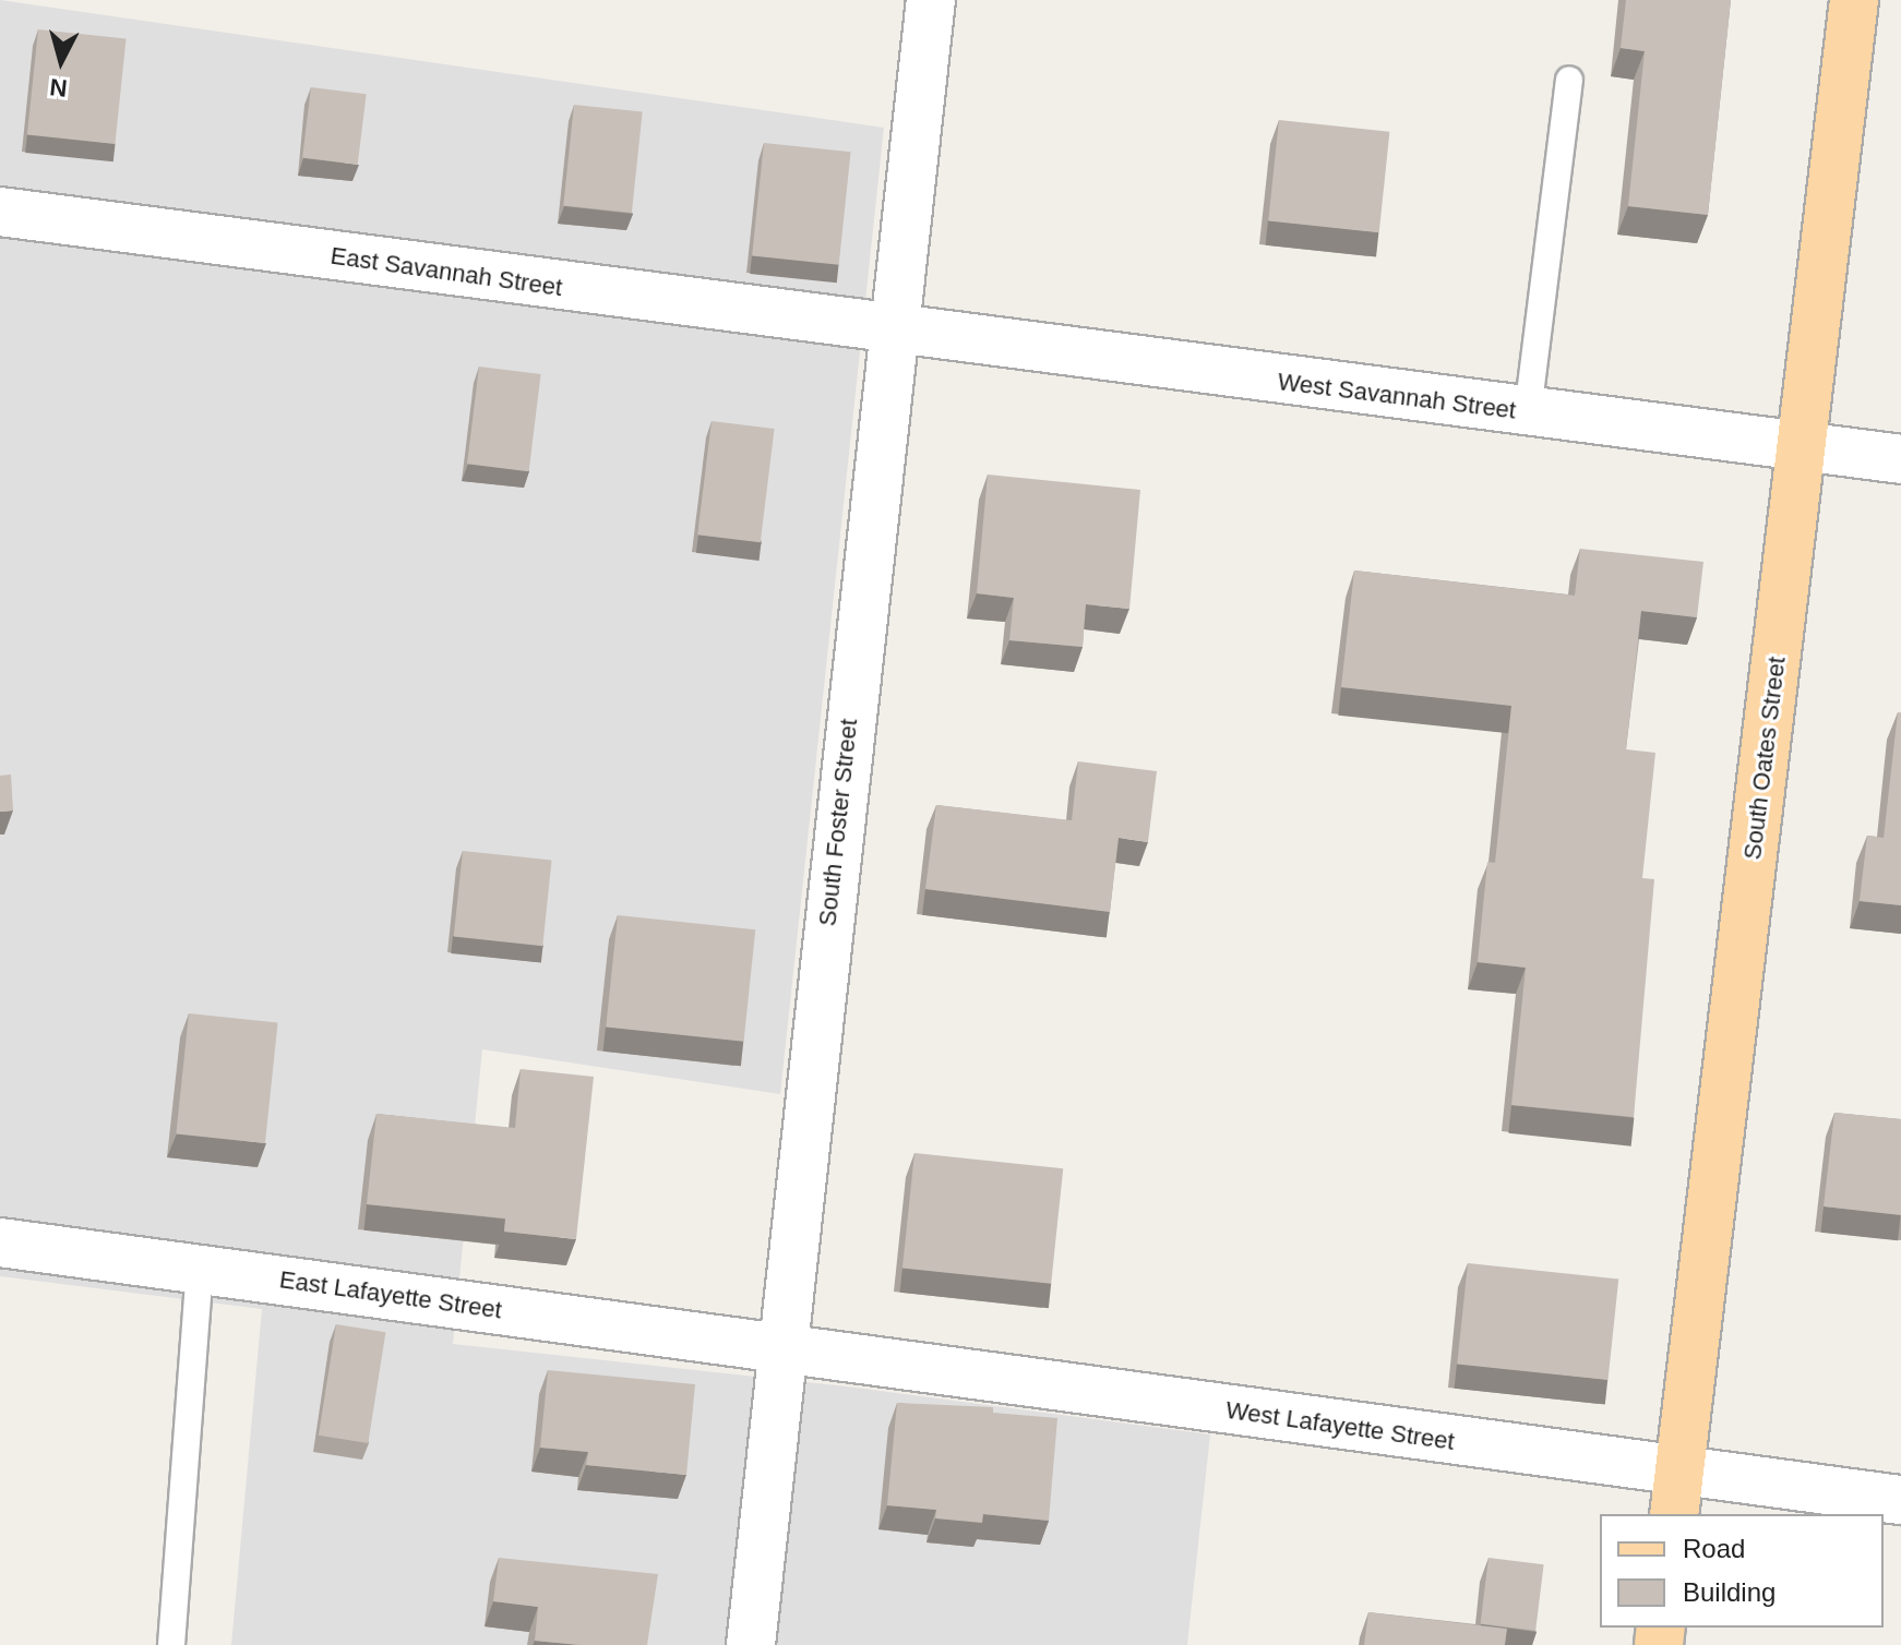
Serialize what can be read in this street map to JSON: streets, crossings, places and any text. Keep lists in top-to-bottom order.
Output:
{
  "streets": {
    "main road": ["South Oates Street"],
    "street": [
      "East Savannah Street",
      "West Savannah Street",
      "South Foster Street",
      "East Lafayette Street",
      "West Lafayette Street"
    ]
  },
  "crossings": [
    ["East Savannah Street", "West Savannah Street"],
    ["East Savannah Street", "South Foster Street"],
    ["West Savannah Street", "South Oates Street"],
    ["West Savannah Street", "South Foster Street"],
    ["South Oates Street", "West Lafayette Street"],
    ["South Foster Street", "East Lafayette Street"],
    ["South Foster Street", "West Lafayette Street"],
    ["East Lafayette Street", "West Lafayette Street"]
  ],
  "legend": ["Road", "Building"],
  "north": "bottom"
}
